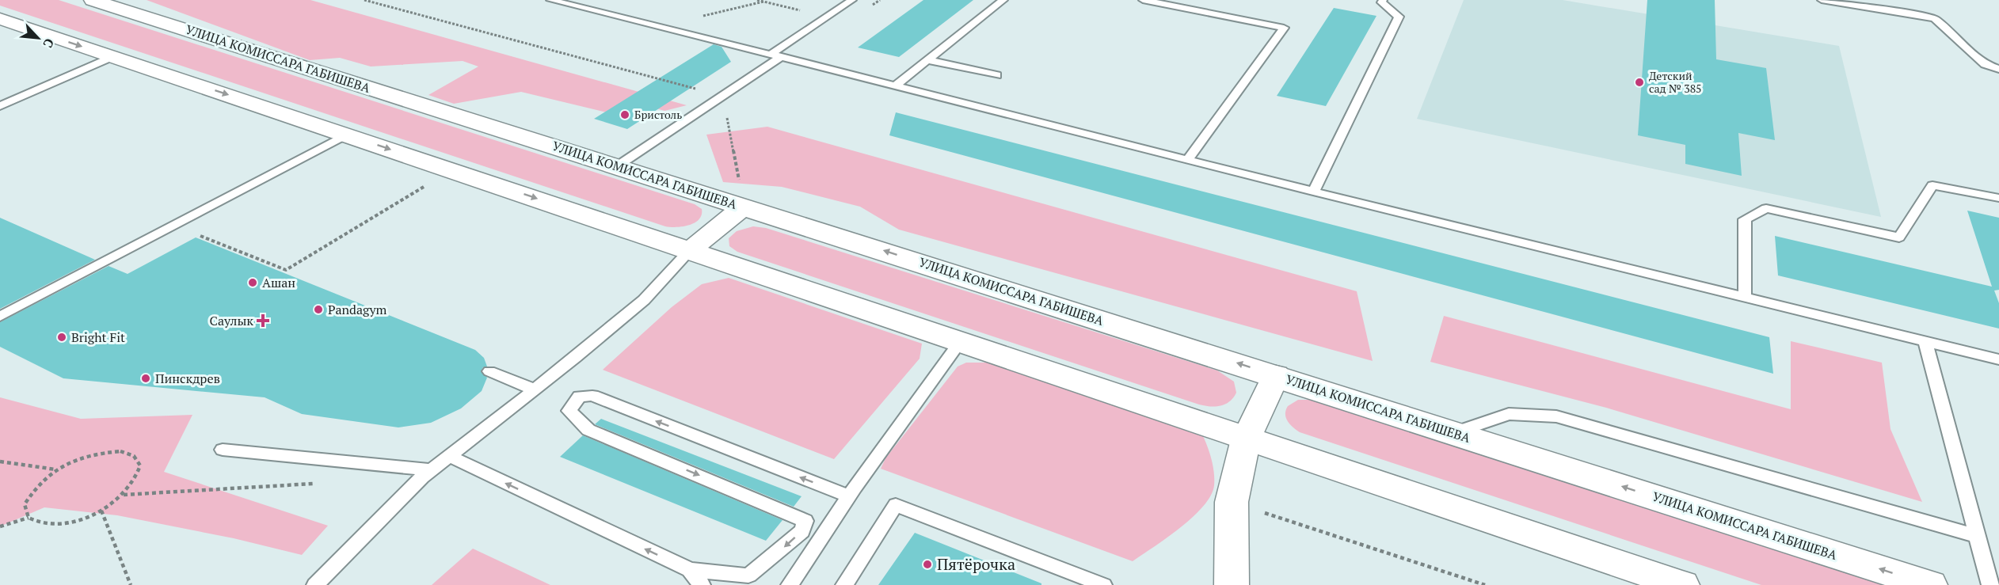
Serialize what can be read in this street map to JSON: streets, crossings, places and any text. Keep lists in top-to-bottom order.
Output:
{
  "streets": {
    "street": ["УЛИЦА КОМИССАРА ГАБИШЕВА"]
  },
  "places": {
    "other": [
      "Детский сад № 385",
      "Бристоль",
      "Ашан",
      "Pandagym",
      "Bright Fit",
      "Пинскдрев",
      "Пятёрочка"
    ],
    "health": ["Саулык"]
  },
  "north": "bottom right"
}
